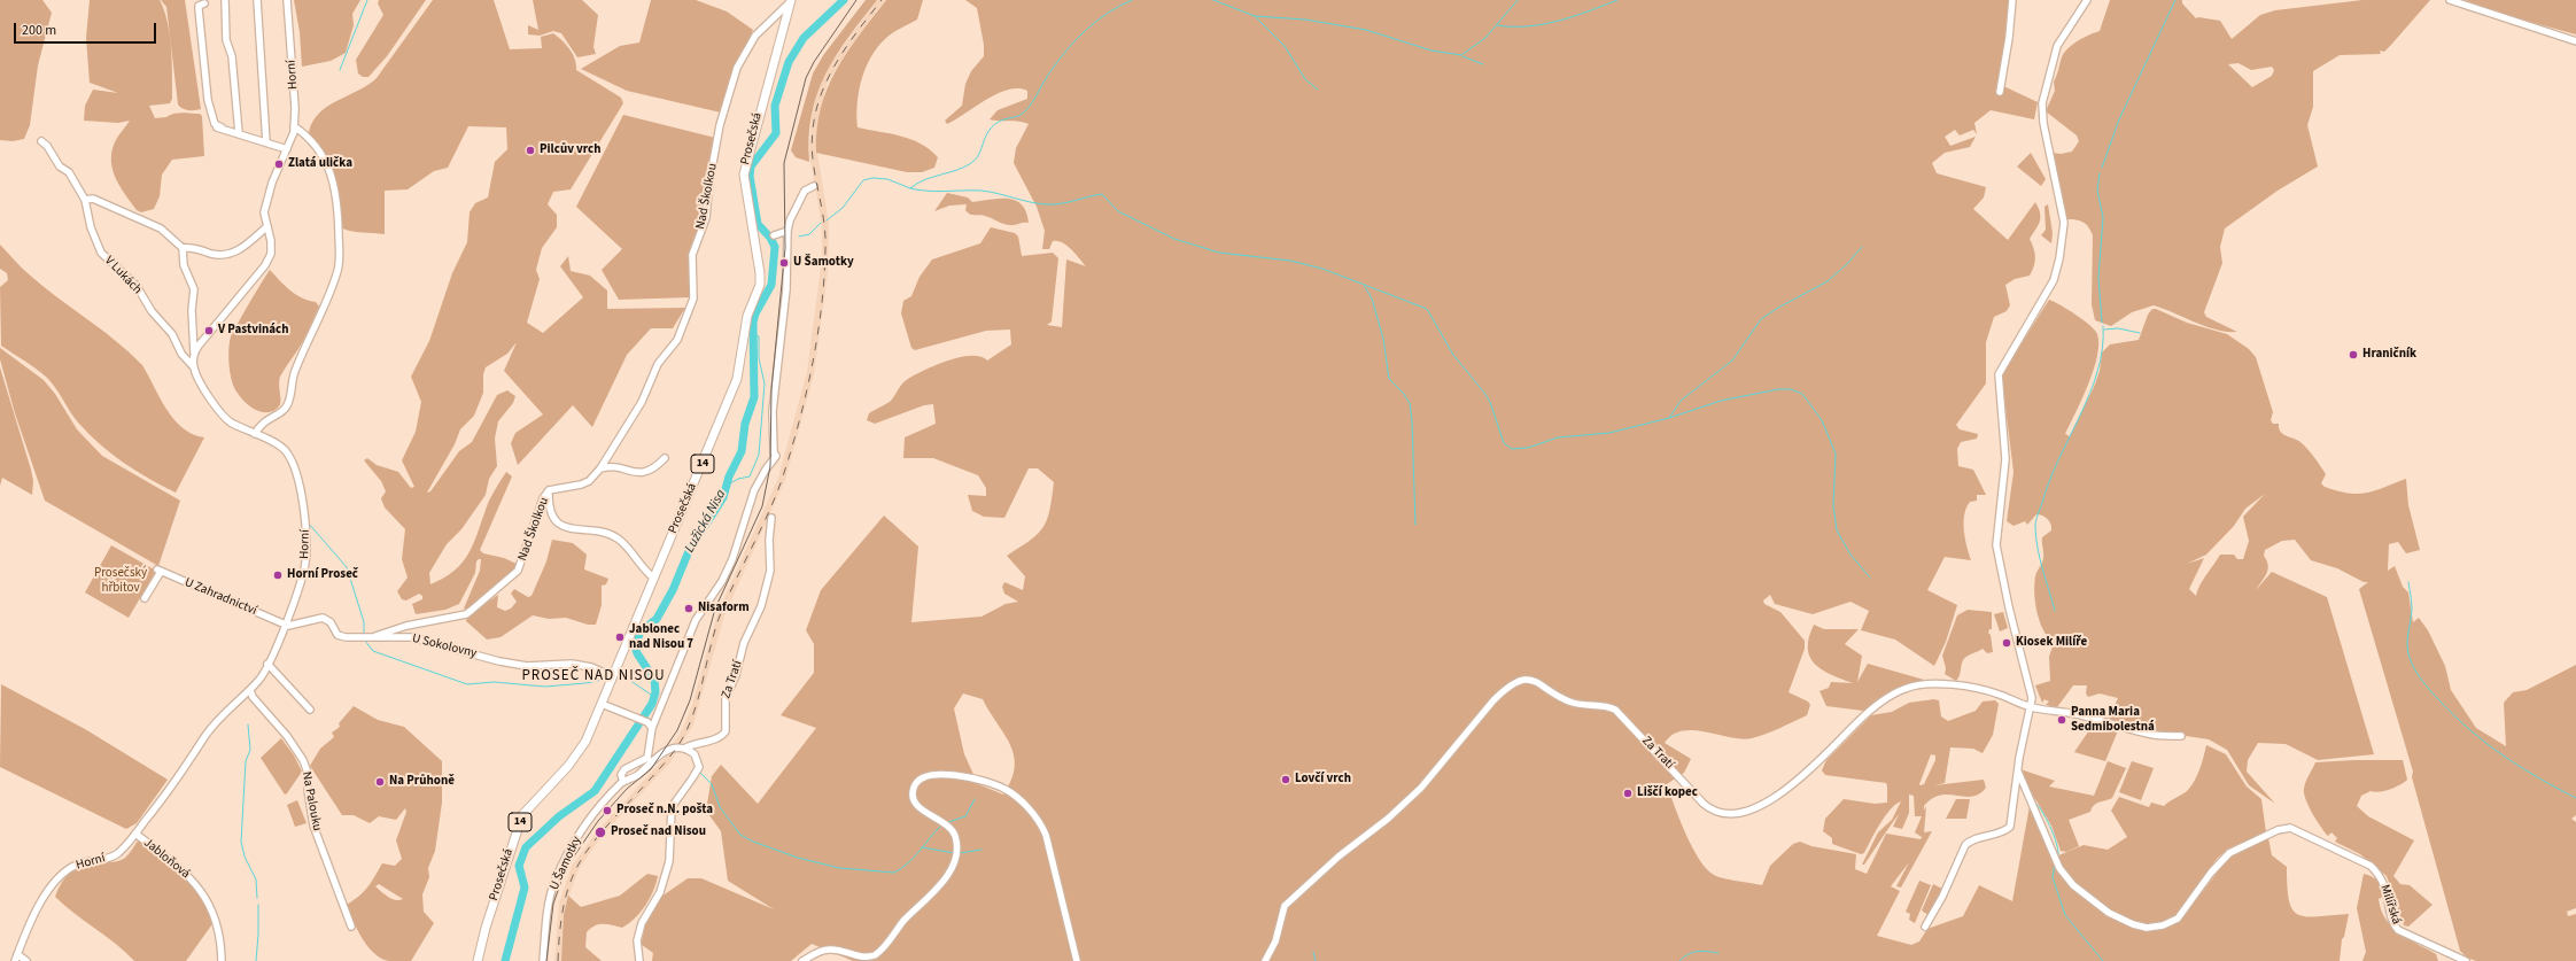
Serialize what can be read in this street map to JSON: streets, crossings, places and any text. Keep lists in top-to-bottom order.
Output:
{
  "streets": {
    "main road": ["Prosečská", "14"],
    "street": [
      "Horní",
      "Nad Školkou",
      "V Lukách",
      "U Zahradnictví",
      "U Sokolovny",
      "Za Tratí",
      "Na Palouku",
      "Jabloňová",
      "U Šamotky",
      "Milířská"
    ]
  },
  "crossings": [
    ["Horní", "V Lukách"],
    ["Horní", "U Zahradnictví"],
    ["Horní", "U Sokolovny"],
    ["Horní", "Na Palouku"],
    ["Horní", "Jabloňová"],
    ["Prosečská", "Nad Školkou"],
    ["Prosečská", "U Sokolovny"],
    ["Nad Školkou", "U Sokolovny"],
    ["U Zahradnictví", "U Sokolovny"],
    ["Za Tratí", "U Šamotky"]
  ],
  "districts": ["PROSEČ NAD NISOU"],
  "water": ["Lužická Nisa"],
  "parks": ["Prosečský hřbitov"],
  "places": [
    "Pilcův vrch",
    "Zlatá ulička",
    "U Šamotky",
    "V Pastvinách",
    "Hraničník",
    "Horní Proseč",
    "Nisaform",
    "Jablonec nad Nisou 7",
    "Kiosek Milíře",
    "Panna Maria Sedmibolestná",
    "Lovčí vrch",
    "Na Průhoně",
    "Liščí kopec",
    "Proseč n.N. pošta",
    "Proseč nad Nisou"
  ],
  "scale_bar": "200 m"
}
